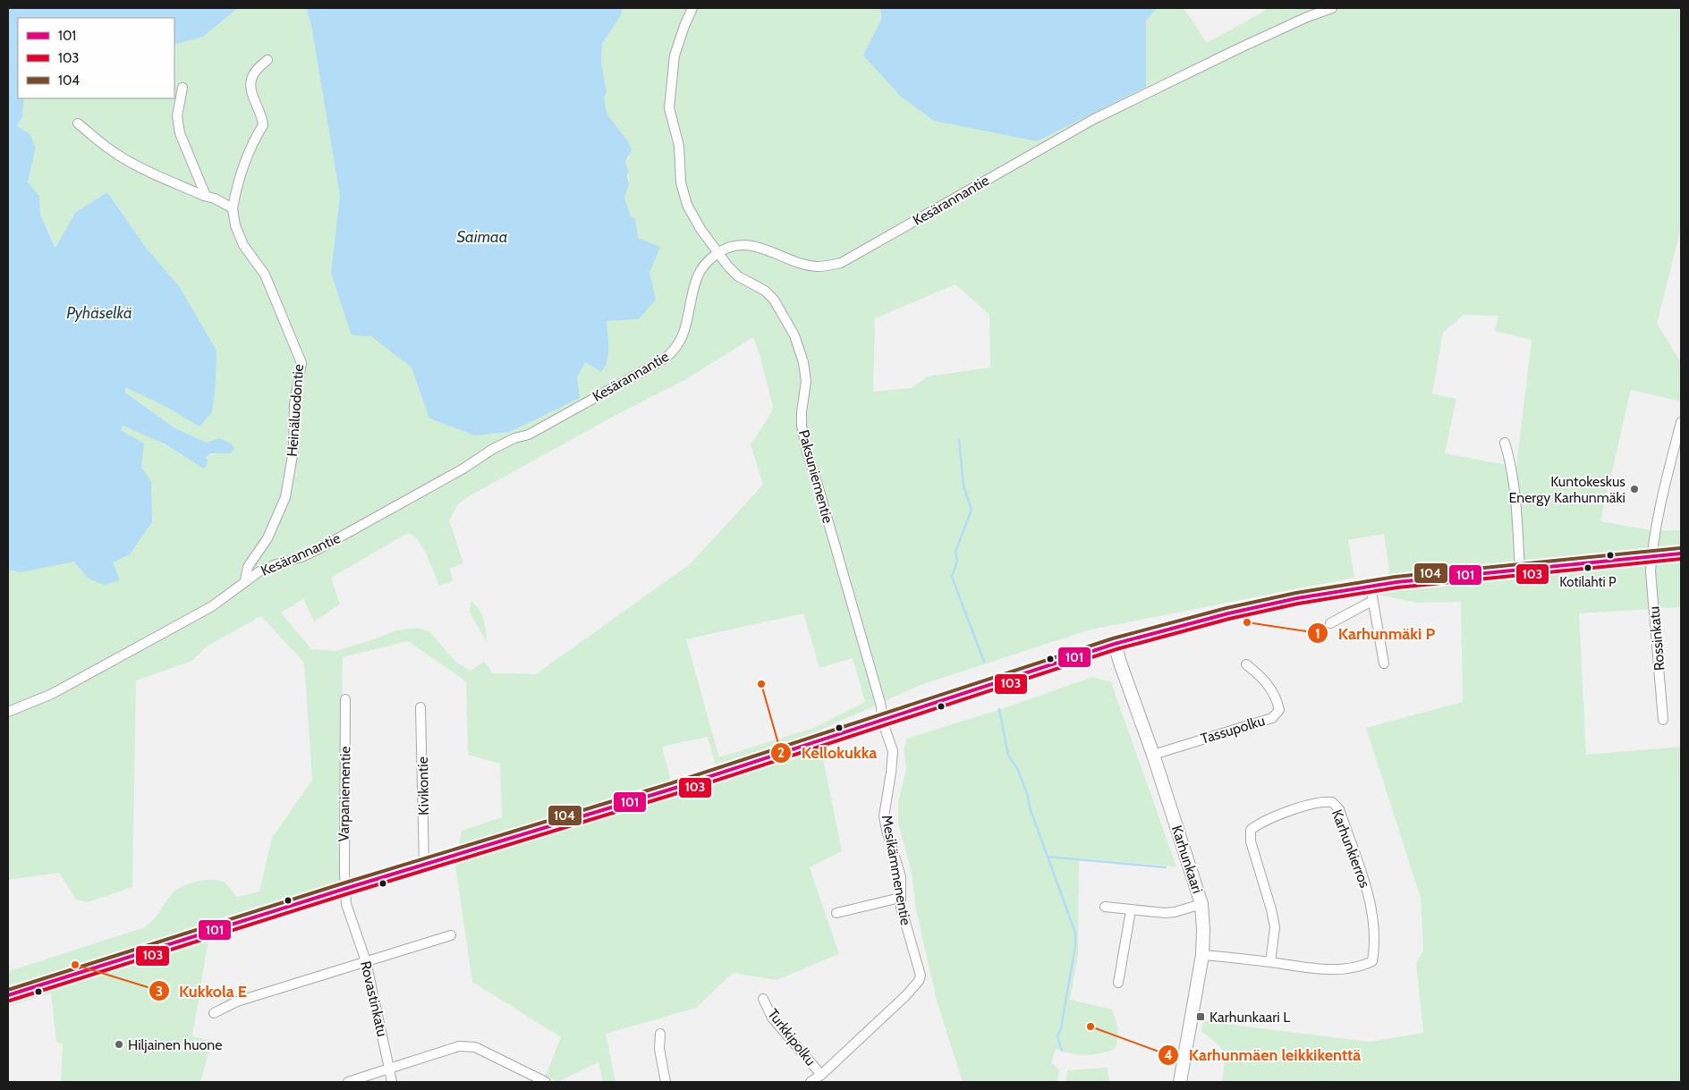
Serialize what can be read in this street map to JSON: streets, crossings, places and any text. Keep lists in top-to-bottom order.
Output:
{
  "streets": {
    "main road": ["Karhunkaari"],
    "street": [
      "Kesärannantie",
      "Heinäluodontie",
      "Paksuniementie",
      "Rossinkatu",
      "Tassupolku",
      "Kivikontie",
      "Varpaniementie",
      "Karhunkierros",
      "Mesikämmenentie",
      "Rovastinkatu",
      "Turkkipolku"
    ]
  },
  "crossings": [
    ["Kesärannantie", "Heinäluodontie"],
    ["Kesärannantie", "Paksuniementie"],
    ["Paksuniementie", "Mesikämmenentie"],
    ["Tassupolku", "Karhunkaari"],
    ["Varpaniementie", "Rovastinkatu"],
    ["Karhunkierros", "Karhunkaari"],
    ["Mesikämmenentie", "Turkkipolku"]
  ],
  "water": ["Saimaa", "Pyhäselkä"],
  "places": {
    "other": [
      "Kuntokeskus Energy Karhunmäki",
      "Kotilahti P",
      "Karhunmäki P",
      "Kellokukka",
      "Kukkola E",
      "Karhunmäen leikkikenttä",
      "Hiljainen huone"
    ],
    "transit": ["Karhunkaari L"]
  },
  "lines": ["transit line 104", "transit line 101", "transit line 103"],
  "legend": ["101", "103", "104"]
}
